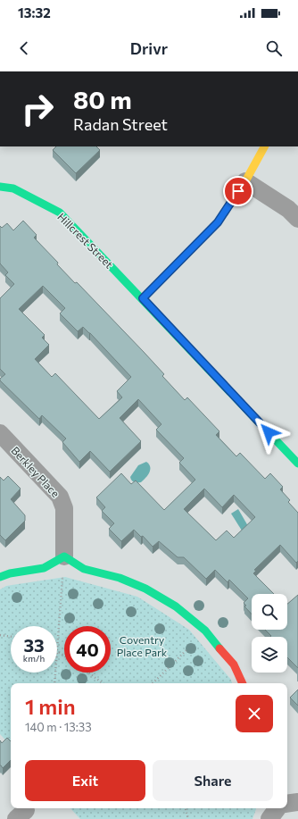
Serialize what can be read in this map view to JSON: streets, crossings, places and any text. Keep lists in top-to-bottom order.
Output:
{
  "streets": {
    "street": ["Hillcrest Street", "Berkley Place"]
  },
  "parks": ["Coventry Place Park"],
  "page": {
    "status": "13:32",
    "header": "Drivr",
    "turn": ["80 m", "Radan Street"],
    "speed": "33 km/h",
    "limit": "40",
    "heading": ["1 min", "140 m · 13:33"],
    "buttons": ["Exit", "Share"]
  }
}
